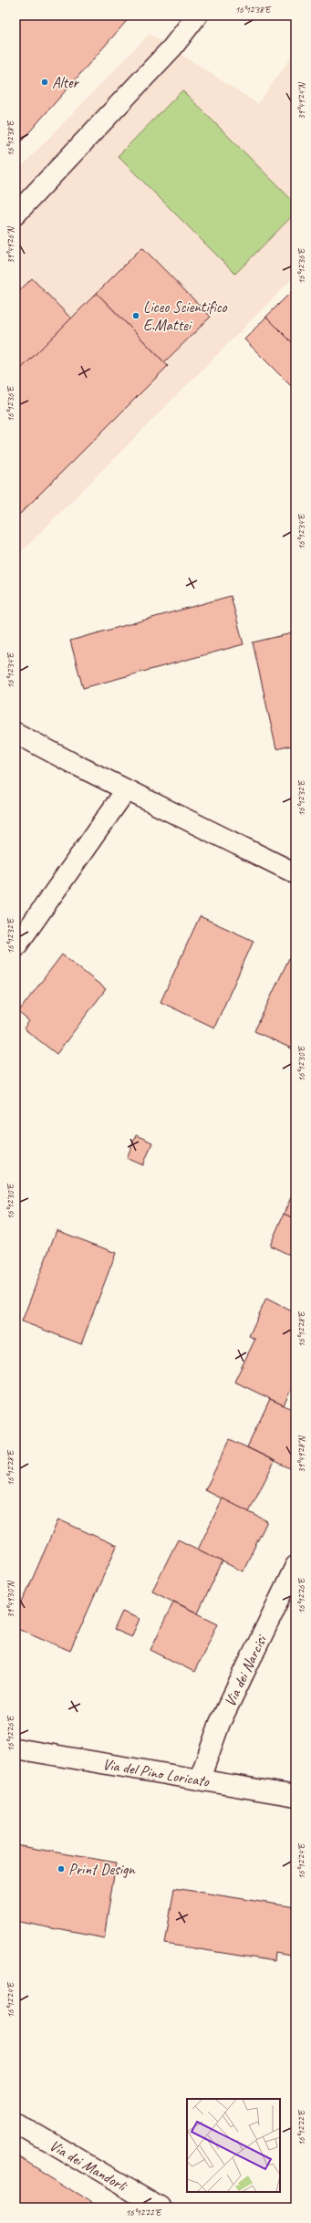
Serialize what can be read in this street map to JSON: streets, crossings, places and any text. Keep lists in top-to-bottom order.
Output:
{
  "streets": {
    "street": ["Via dei Narcisi", "Via del Pino Loricato", "Via dei Mandorli"]
  },
  "crossings": [
    ["Via dei Narcisi", "Via del Pino Loricato"]
  ],
  "places": ["Alter", "Liceo Scientifico E.Mattei", "Print Design"],
  "coordinates": [
    "16°12'38\"E",
    "39°49'24\"N",
    "39°49'26\"N",
    "16°12'36\"E",
    "16°12'34\"E",
    "16°12'32\"E",
    "16°12'30\"E",
    "16°12'28\"E",
    "39°49'28\"N",
    "16°12'26\"E",
    "39°49'30\"N",
    "16°12'24\"E",
    "16°12'22\"E"
  ]
}
